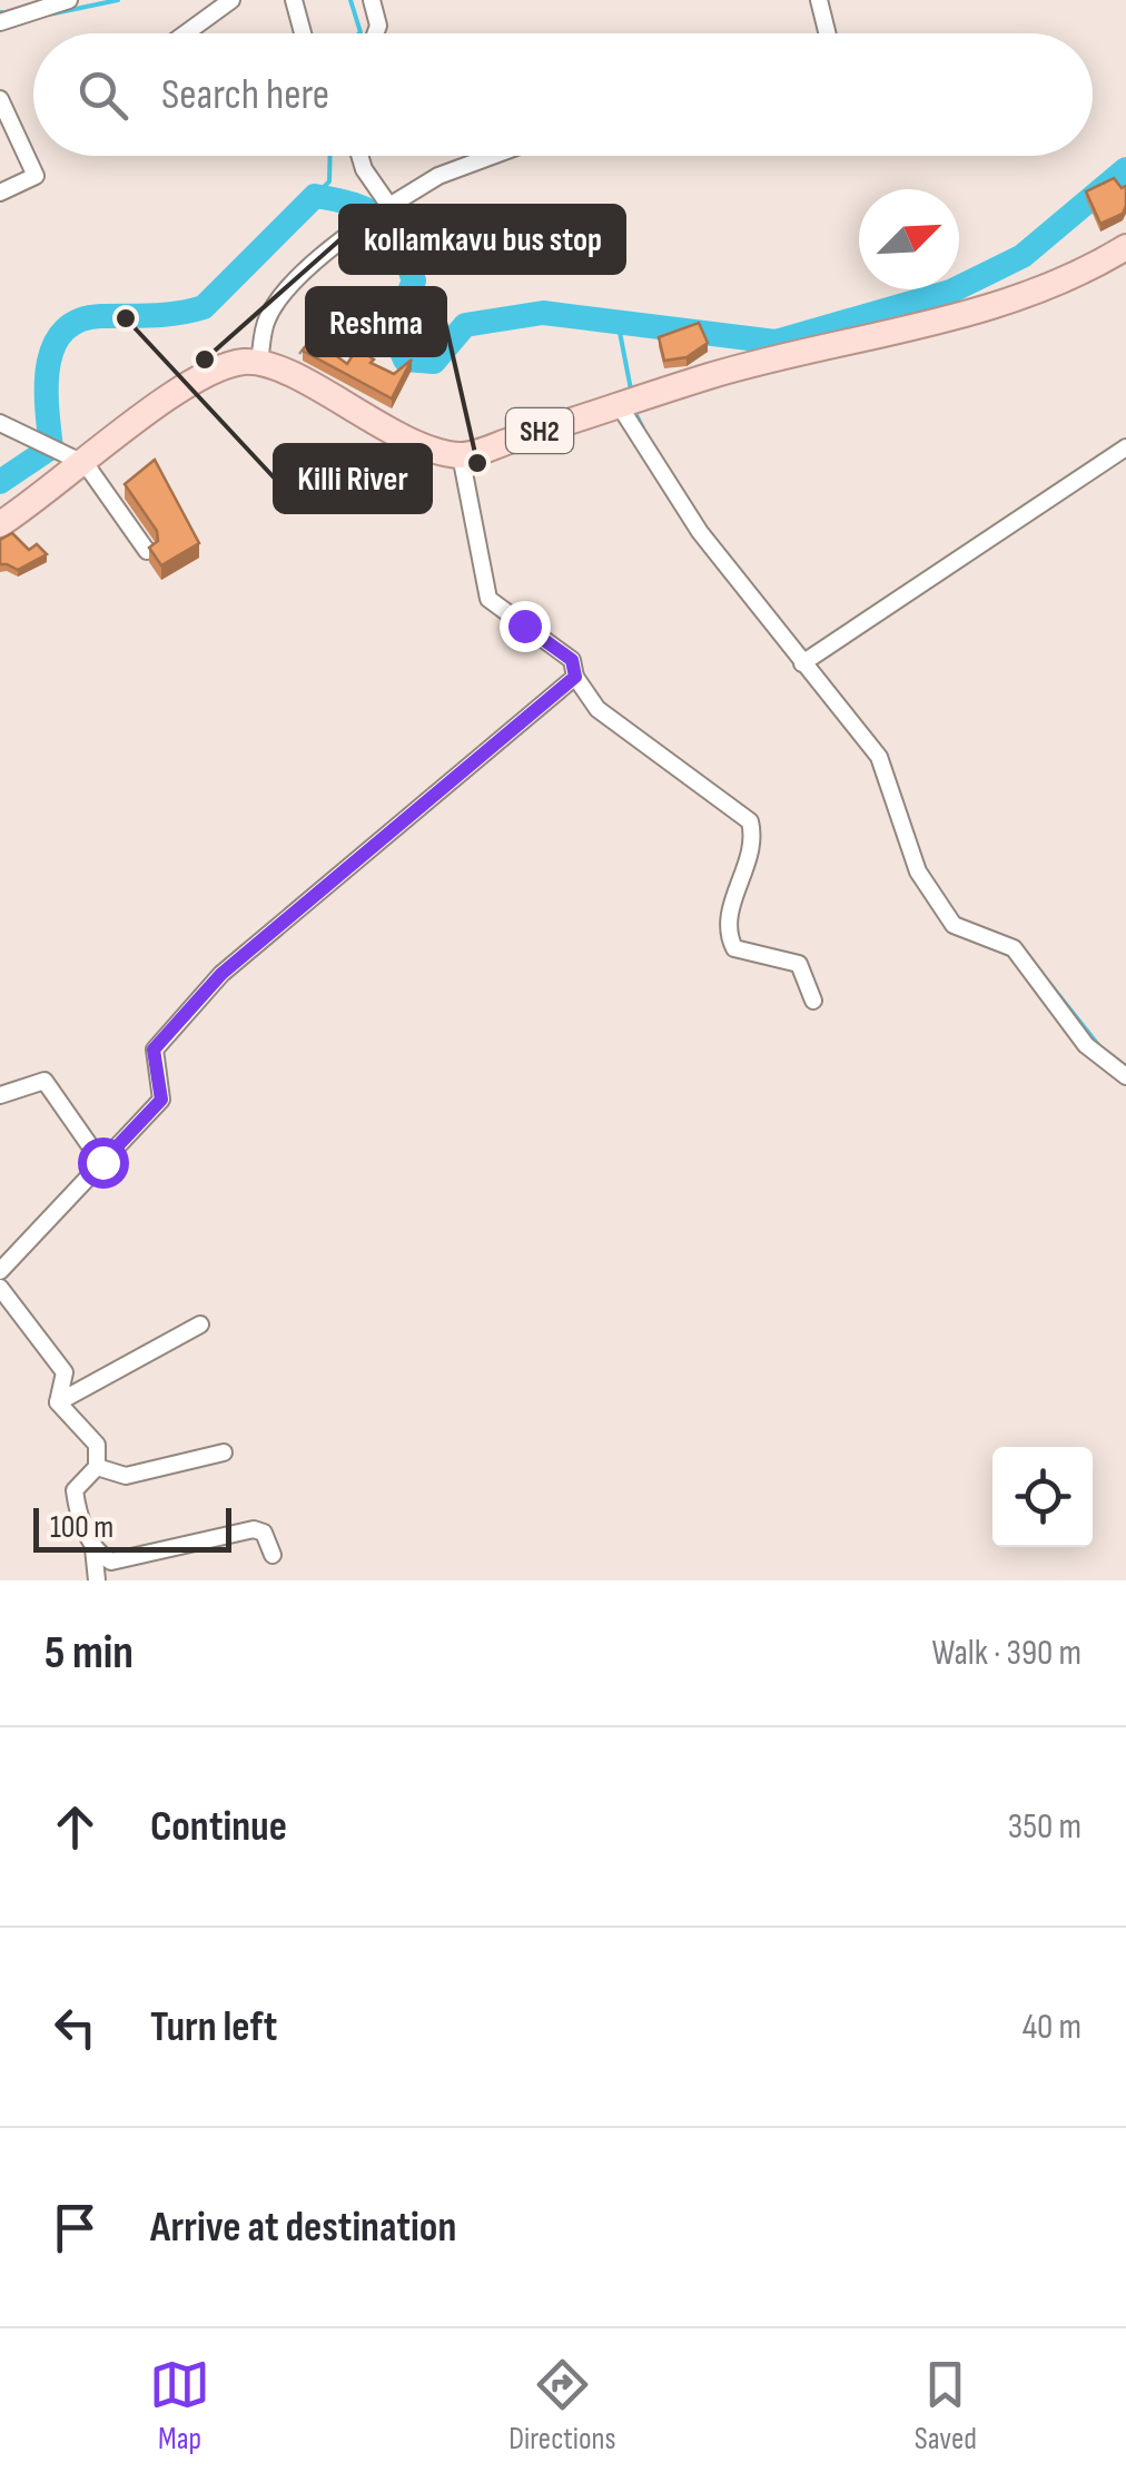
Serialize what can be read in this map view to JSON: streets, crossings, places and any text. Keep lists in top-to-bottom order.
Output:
{
  "streets": {
    "main road": ["SH2"]
  },
  "places": ["Killi River", "kollamkavu bus stop", "Reshma"],
  "scale_bar": "100 m",
  "north": "top right",
  "page": {
    "search": "Search here",
    "scale": "100 m",
    "heading": ["5 min", "Walk · 390 m"],
    "list": [
      ["Continue", "350 m"],
      ["Turn left", "40 m"],
      "Arrive at destination"
    ],
    "nav": ["Map", "Directions", "Saved"]
  }
}
